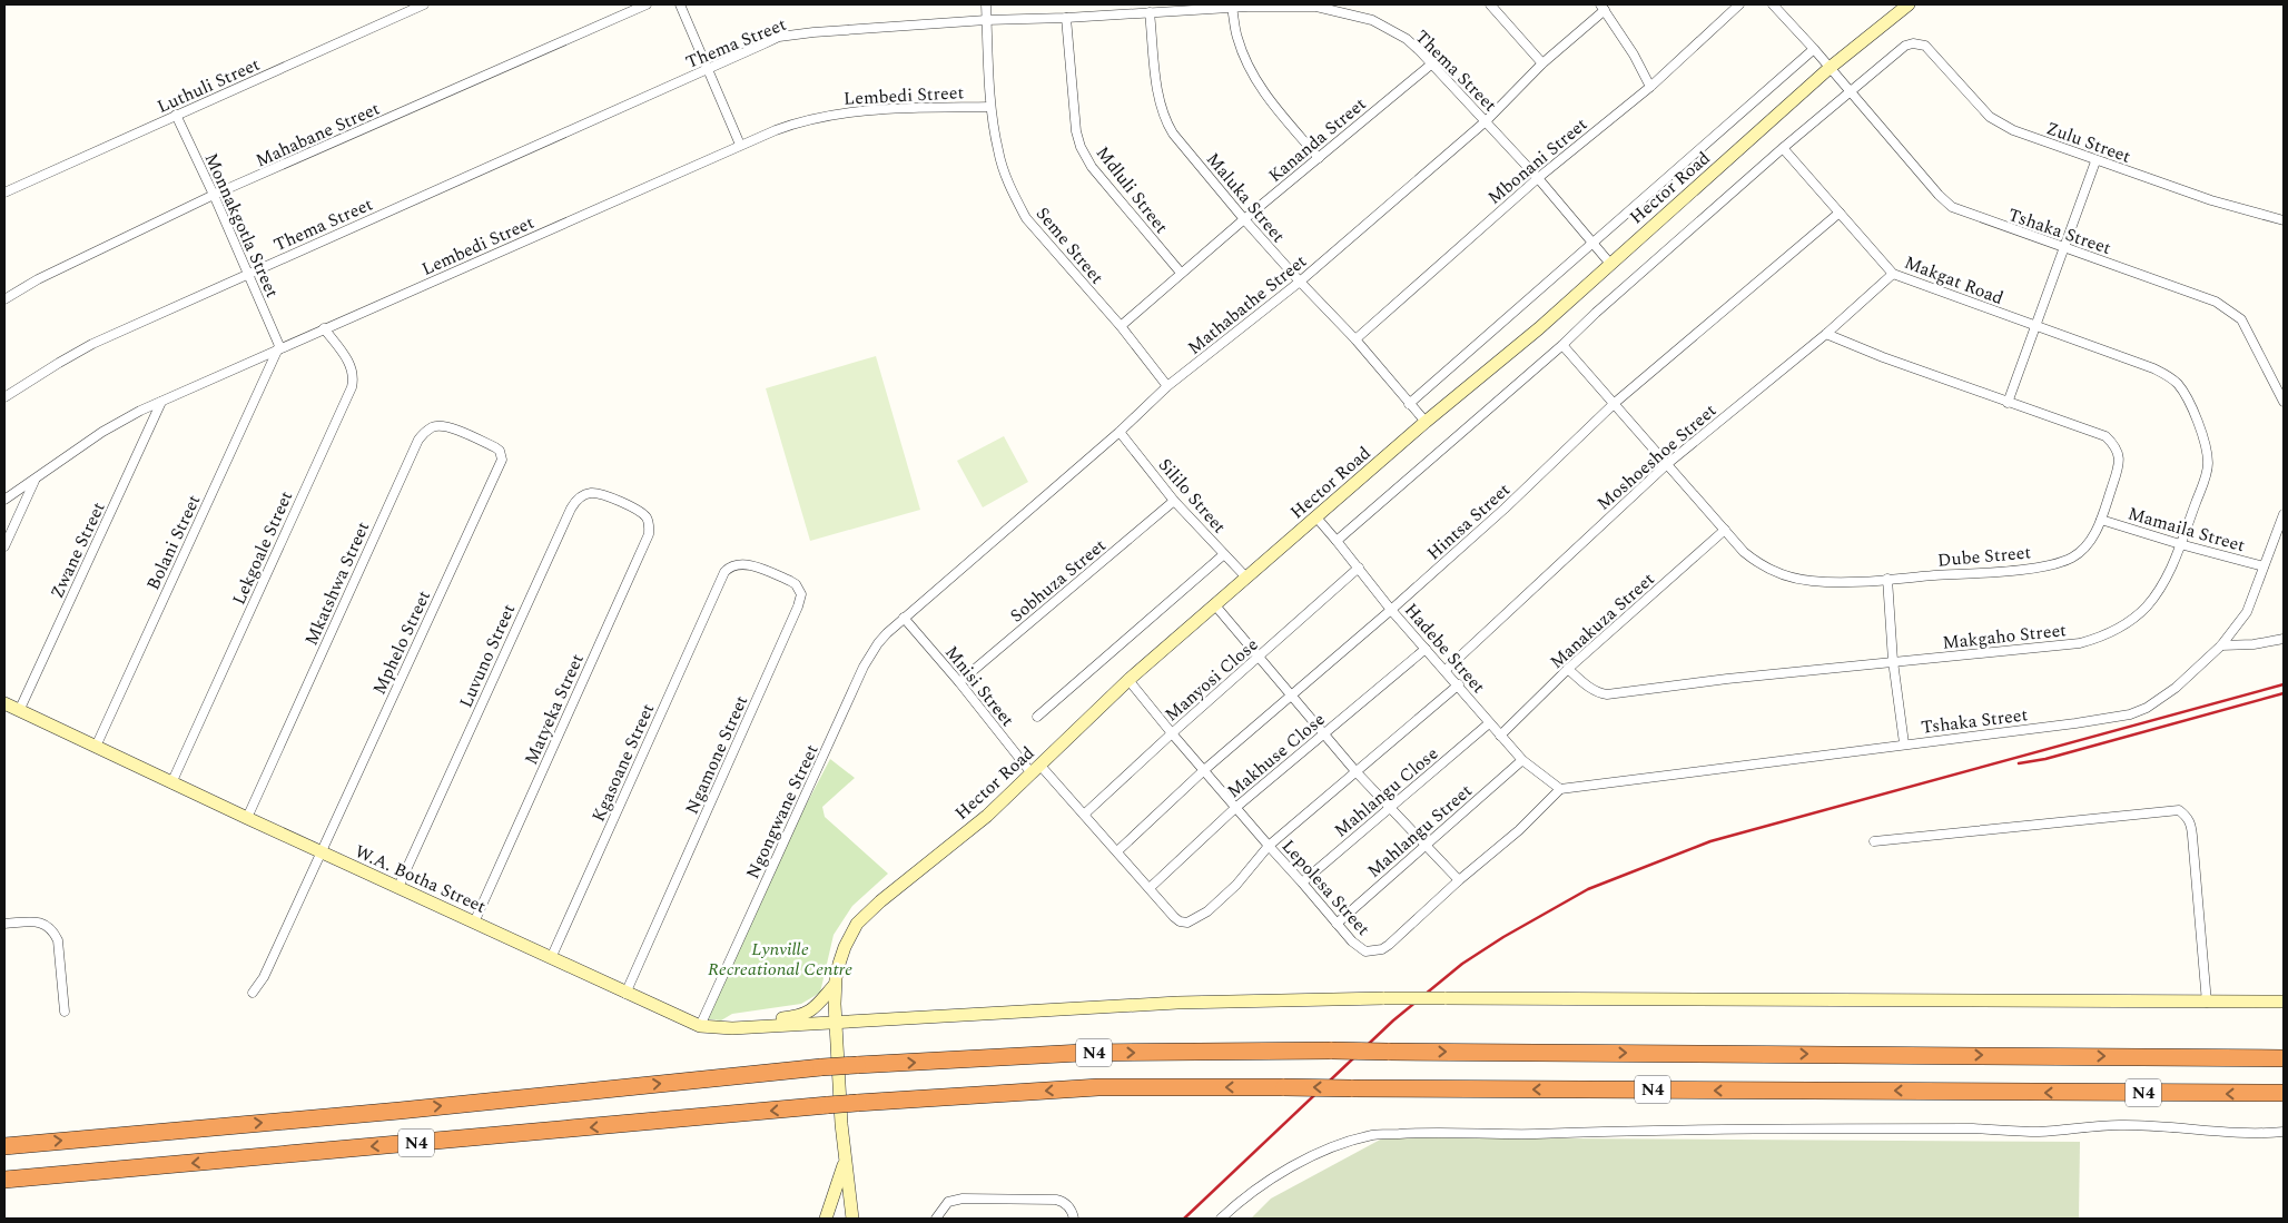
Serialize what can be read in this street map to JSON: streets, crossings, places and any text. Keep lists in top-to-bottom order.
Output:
{
  "streets": {
    "highway": ["N4"],
    "street": [
      "Thema Street",
      "Luthuli Street",
      "Lembedi Street",
      "Mahabane Street",
      "Kananda Street",
      "Zulu Street",
      "Mbonani Street",
      "Hector Road",
      "Mdluli Street",
      "Maluka Street",
      "Monnakgotla Street",
      "Tshaka Street",
      "Seme Street",
      "Makgat Road",
      "Mathabathe Street",
      "Moshoeshoe Street",
      "Sililo Street",
      "Hintsa Street",
      "Mamaila Street",
      "Bolani Street",
      "Lekgoale Street",
      "Zwane Street",
      "Dube Street",
      "Sobhuza Street",
      "Mkatshwa Street",
      "Manakuza Street",
      "Makgaho Street",
      "Mphelo Street",
      "Hadebe Street",
      "Luvuno Street",
      "Manyosi Close",
      "Mnisi Street",
      "Matyeka Street",
      "Ngamone Street",
      "Makhuse Close",
      "Kgasoane Street",
      "Mahlangu Close",
      "Ngongwane Street",
      "Mahlangu Street",
      "W.A. Botha Street",
      "Lepolesa Street"
    ]
  },
  "crossings": [
    ["Thema Street", "Kananda Street"],
    ["Thema Street", "Mbonani Street"],
    ["Thema Street", "Hector Road"],
    ["Thema Street", "Mdluli Street"],
    ["Thema Street", "Maluka Street"],
    ["Thema Street", "Monnakgotla Street"],
    ["Thema Street", "Seme Street"],
    ["Thema Street", "Mathabathe Street"],
    ["Luthuli Street", "Monnakgotla Street"],
    ["Lembedi Street", "Monnakgotla Street"],
    ["Lembedi Street", "Seme Street"],
    ["Lembedi Street", "Bolani Street"],
    ["Lembedi Street", "Lekgoale Street"],
    ["Lembedi Street", "Zwane Street"],
    ["Mahabane Street", "Monnakgotla Street"],
    ["Kananda Street", "Mdluli Street"],
    ["Kananda Street", "Maluka Street"],
    ["Kananda Street", "Seme Street"],
    ["Zulu Street", "Tshaka Street"],
    ["Mbonani Street", "Maluka Street"],
    ["Hector Road", "Maluka Street"],
    ["Hector Road", "Tshaka Street"],
    ["Hector Road", "Sililo Street"],
    ["Hector Road", "Hadebe Street"],
    ["Hector Road", "Mnisi Street"],
    ["Hector Road", "W.A. Botha Street"],
    ["Hector Road", "Lepolesa Street"],
    ["Maluka Street", "Mathabathe Street"],
    ["Monnakgotla Street", "Bolani Street"],
    ["Tshaka Street", "Mamaila Street"],
    ["Tshaka Street", "Hadebe Street"],
    ["Tshaka Street", "Lepolesa Street"],
    ["Seme Street", "Mathabathe Street"],
    ["Makgat Road", "Moshoeshoe Street"],
    ["Makgat Road", "Hintsa Street"],
    ["Makgat Road", "Makgaho Street"],
    ["Mathabathe Street", "Sililo Street"],
    ["Mathabathe Street", "Mnisi Street"],
    ["Mathabathe Street", "Ngongwane Street"],
    ["Moshoeshoe Street", "Dube Street"],
    ["Moshoeshoe Street", "Hadebe Street"],
    ["Sililo Street", "Sobhuza Street"],
    ["Hintsa Street", "Dube Street"],
    ["Hintsa Street", "Hadebe Street"],
    ["Hintsa Street", "Lepolesa Street"],
    ["Mamaila Street", "Dube Street"],
    ["Mamaila Street", "Makgaho Street"],
    ["Bolani Street", "W.A. Botha Street"],
    ["Lekgoale Street", "W.A. Botha Street"],
    ["Zwane Street", "W.A. Botha Street"],
    ["Dube Street", "Manakuza Street"],
    ["Sobhuza Street", "Mnisi Street"],
    ["Mkatshwa Street", "Mphelo Street"],
    ["Mkatshwa Street", "W.A. Botha Street"],
    ["Manakuza Street", "Makgaho Street"],
    ["Manakuza Street", "Hadebe Street"],
    ["Mphelo Street", "W.A. Botha Street"],
    ["Hadebe Street", "Manyosi Close"],
    ["Hadebe Street", "Makhuse Close"],
    ["Hadebe Street", "Mahlangu Close"],
    ["Hadebe Street", "Mahlangu Street"],
    ["Hadebe Street", "Lepolesa Street"],
    ["Luvuno Street", "Matyeka Street"],
    ["Luvuno Street", "W.A. Botha Street"],
    ["Manyosi Close", "Lepolesa Street"],
    ["Mnisi Street", "Ngongwane Street"],
    ["Mnisi Street", "Lepolesa Street"],
    ["Matyeka Street", "W.A. Botha Street"],
    ["Ngamone Street", "Kgasoane Street"],
    ["Ngamone Street", "W.A. Botha Street"],
    ["Makhuse Close", "Lepolesa Street"],
    ["Kgasoane Street", "W.A. Botha Street"],
    ["Mahlangu Close", "Lepolesa Street"],
    ["Ngongwane Street", "W.A. Botha Street"],
    ["Mahlangu Street", "Lepolesa Street"]
  ],
  "parks": ["Lynville Recreational Centre"]
}
